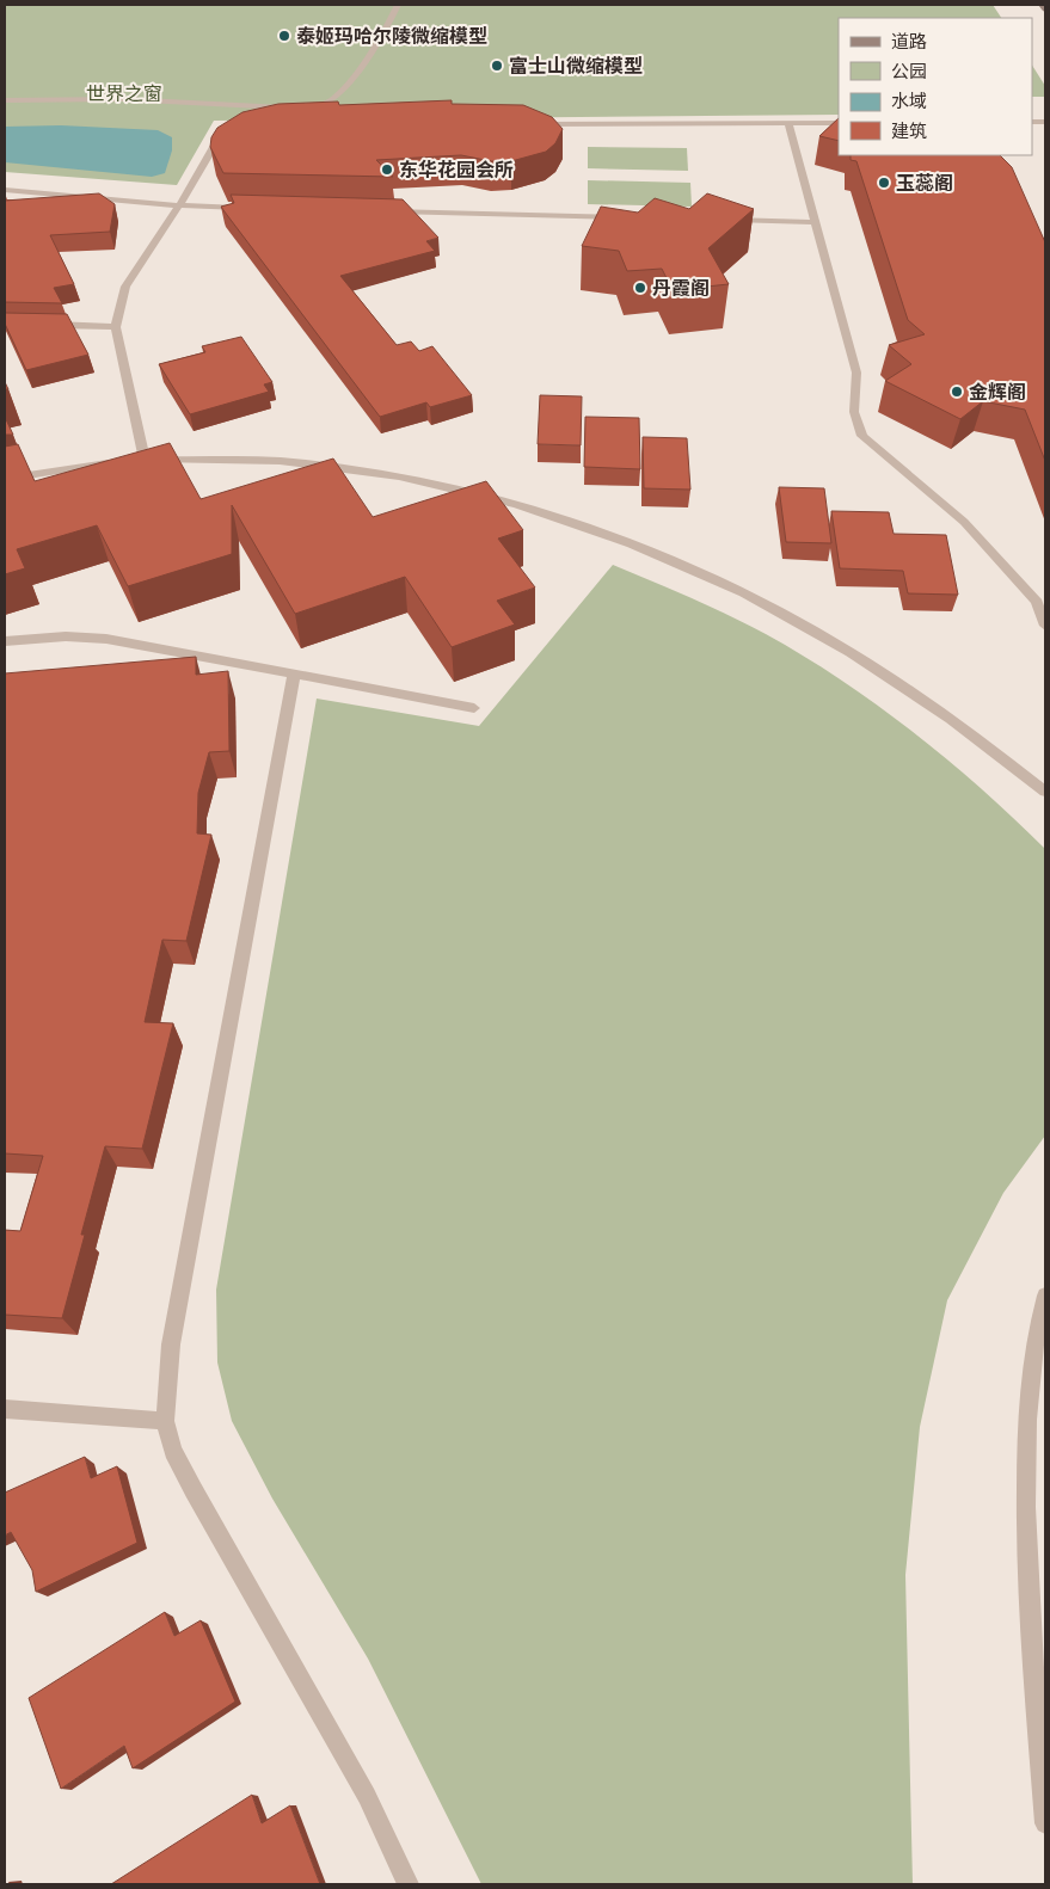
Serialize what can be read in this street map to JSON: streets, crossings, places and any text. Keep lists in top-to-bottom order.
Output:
{
  "parks": ["世界之窗"],
  "places": [
    "泰姬玛哈尔陵微缩模型",
    "富士山微缩模型",
    "东华花园会所",
    "玉蕊阁",
    "丹霞阁",
    "金辉阁"
  ],
  "legend": [
    "道路",
    "公园",
    "水域",
    "建筑"
  ]
}
